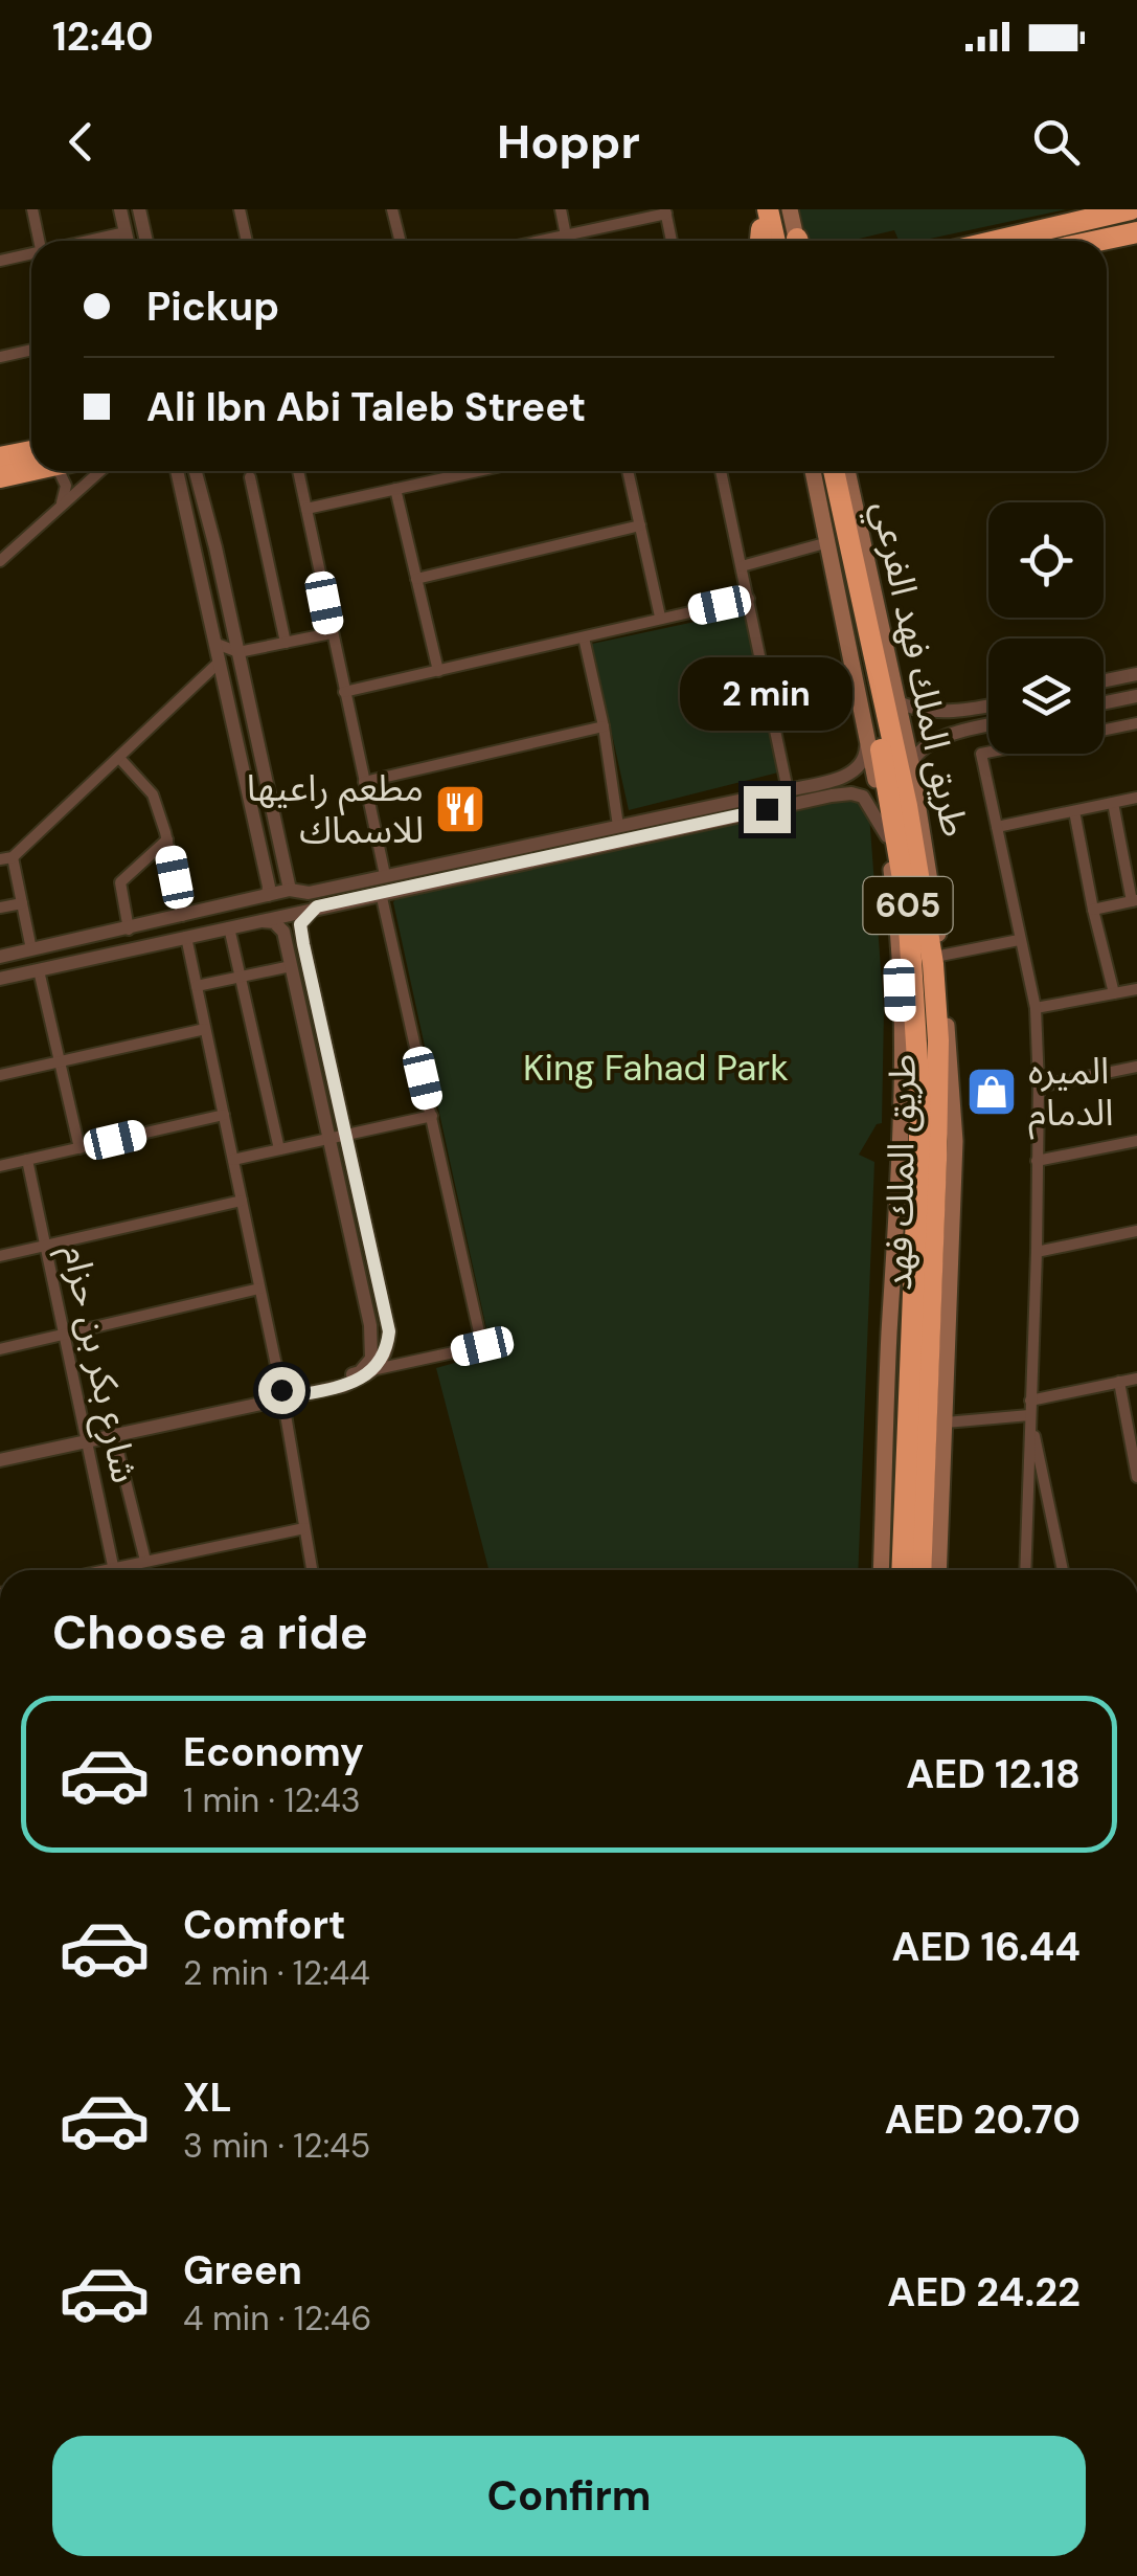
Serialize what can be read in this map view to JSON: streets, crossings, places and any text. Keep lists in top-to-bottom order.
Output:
{
  "streets": {
    "highway": ["605", "طريق الملك فهد"],
    "main road": ["طريق الملك فهد الفرعي"],
    "street": ["شارع بكر بن حزام"]
  },
  "parks": ["King Fahad Park"],
  "places": {
    "restaurant": ["مطعم راعيها للاسماك"],
    "shop": ["الميره الدمام"]
  },
  "page": {
    "status": "12:40",
    "header": "Hoppr",
    "banner": ["Pickup", "Ali Ibn Abi Taleb Street"],
    "bubble": "2 min",
    "heading": "Choose a ride",
    "list": [
      {
        "name": "Economy",
        "note": "1 min · 12:43",
        "value": "AED 12.18"
      },
      {
        "name": "Comfort",
        "note": "2 min · 12:44",
        "value": "AED 16.44"
      },
      {
        "name": "XL",
        "note": "3 min · 12:45",
        "value": "AED 20.70"
      },
      {
        "name": "Green",
        "note": "4 min · 12:46",
        "value": "AED 24.22"
      }
    ],
    "buttons": "Confirm"
  }
}
